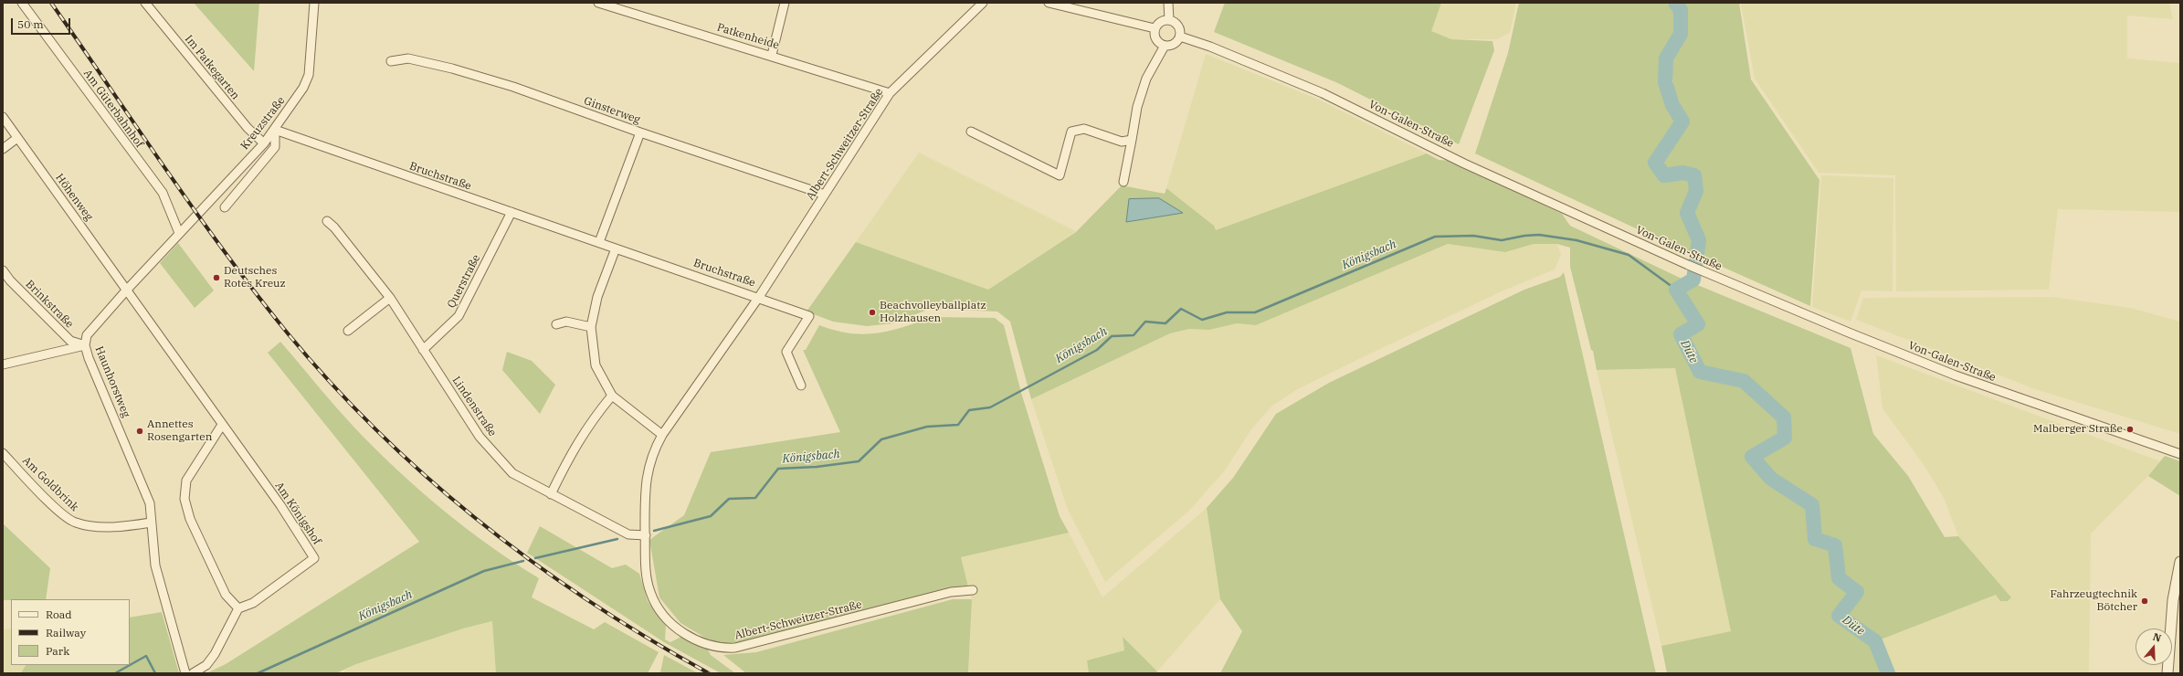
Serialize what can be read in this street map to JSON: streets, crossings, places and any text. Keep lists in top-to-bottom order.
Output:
{
  "streets": {
    "street": [
      "Patkenheide",
      "Im Patkegarten",
      "Am Güterbahnhof",
      "Ginsterweg",
      "Kreuzstraße",
      "Von-Galen-Straße",
      "Albert-Schweitzer-Straße",
      "Bruchstraße",
      "Höhenweg",
      "Querstraße",
      "Brinkstraße",
      "Haunhorstweg",
      "Lindenstraße",
      "Am Goldbrink",
      "Am Königshof"
    ]
  },
  "crossings": [
    ["Patkenheide", "Albert-Schweitzer-Straße"],
    ["Im Patkegarten", "Kreuzstraße"],
    ["Am Güterbahnhof", "Kreuzstraße"],
    ["Am Güterbahnhof", "Haunhorstweg"],
    ["Ginsterweg", "Albert-Schweitzer-Straße"],
    ["Kreuzstraße", "Bruchstraße"],
    ["Kreuzstraße", "Haunhorstweg"],
    ["Albert-Schweitzer-Straße", "Bruchstraße"],
    ["Albert-Schweitzer-Straße", "Lindenstraße"],
    ["Bruchstraße", "Querstraße"],
    ["Höhenweg", "Haunhorstweg"],
    ["Höhenweg", "Am Königshof"],
    ["Querstraße", "Lindenstraße"],
    ["Brinkstraße", "Haunhorstweg"],
    ["Haunhorstweg", "Am Goldbrink"],
    ["Haunhorstweg", "Am Königshof"]
  ],
  "water": ["Königsbach", "Düte"],
  "places": [
    "Deutsches Rotes Kreuz",
    "Beachvolleyballplatz Holzhausen",
    "Malberger Straße",
    "Annettes Rosengarten",
    "Fahrzeugtechnik Bötcher"
  ],
  "legend": ["Road", "Railway", "Park"],
  "scale_bar": "50 m",
  "north": "top"
}
